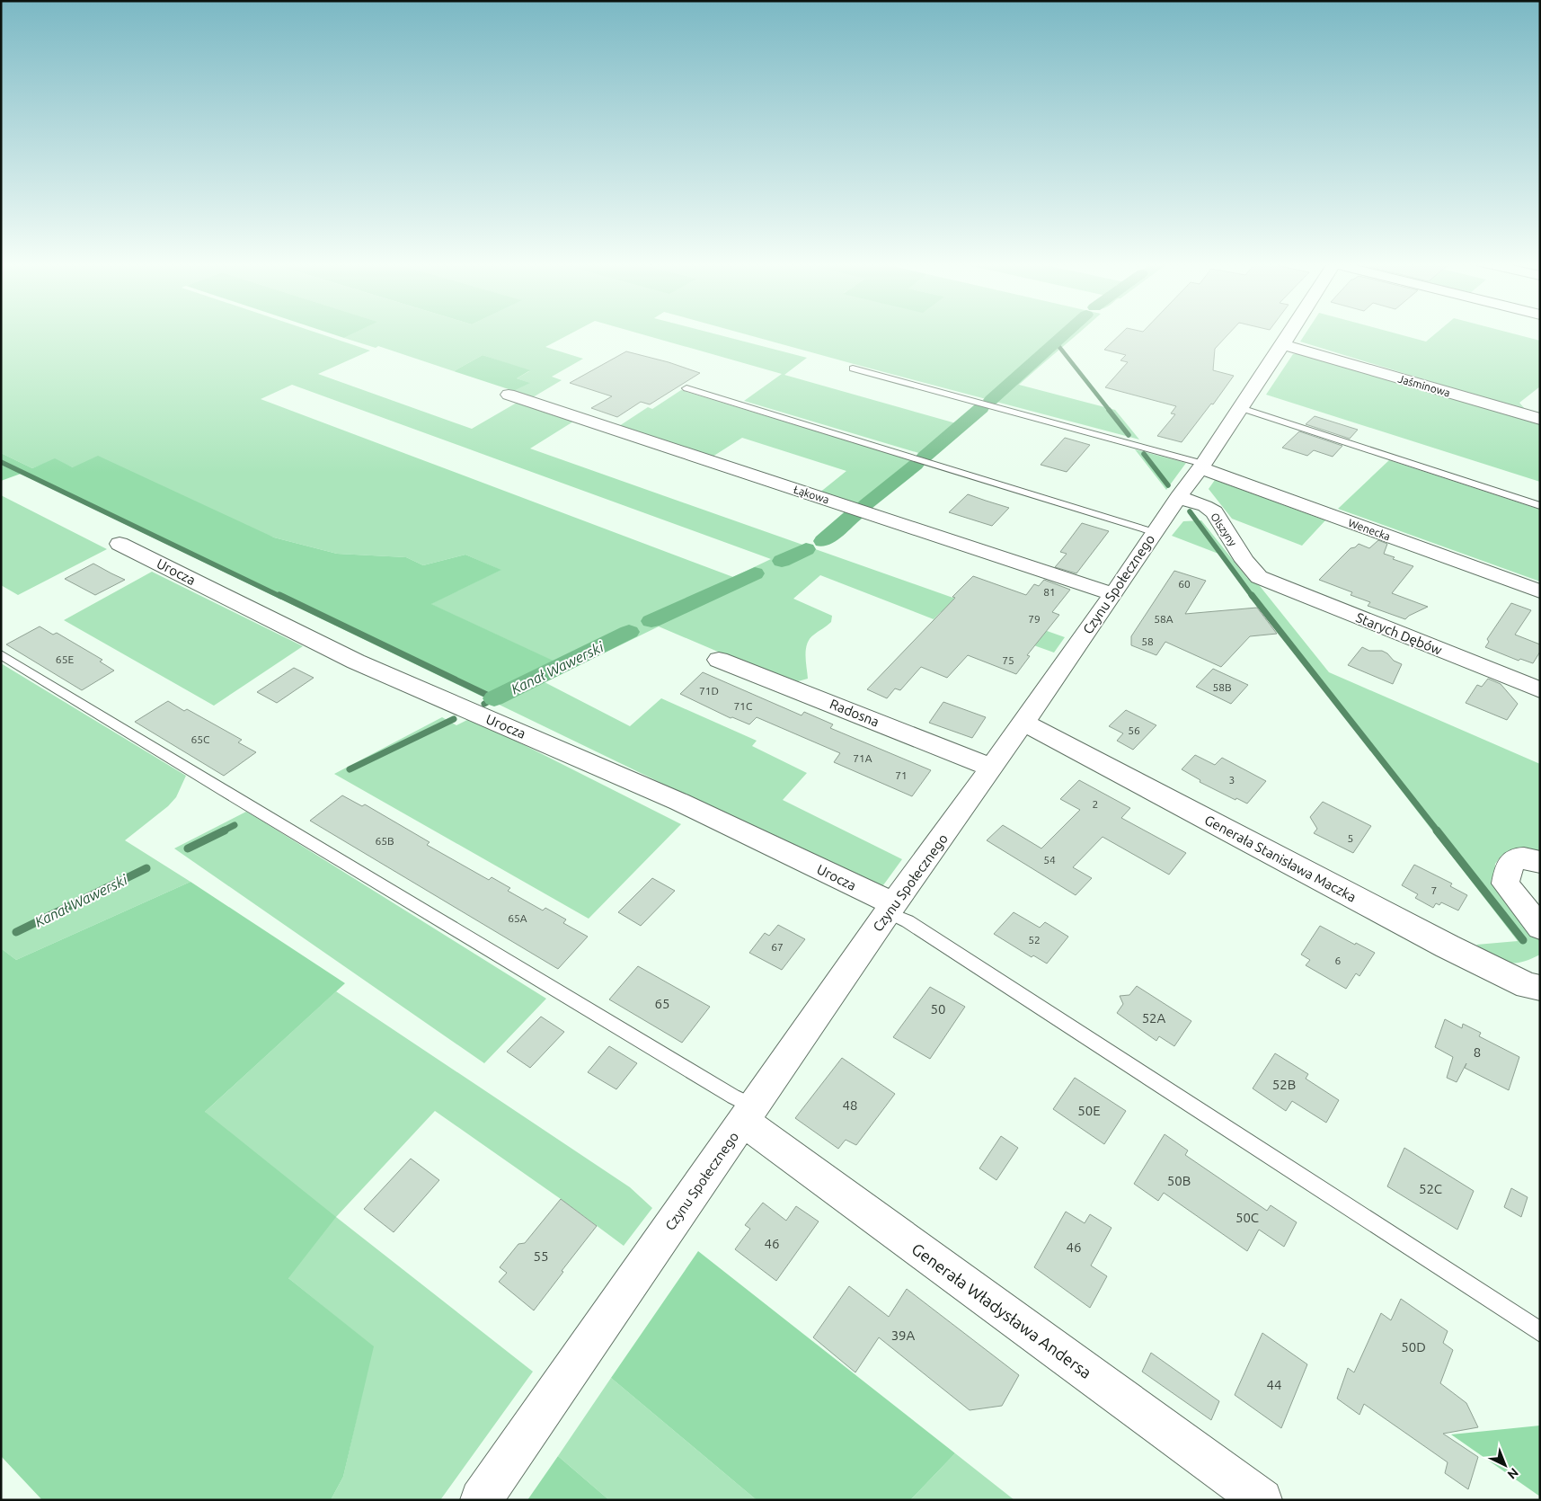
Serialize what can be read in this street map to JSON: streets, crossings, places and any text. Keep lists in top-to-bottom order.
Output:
{
  "streets": {
    "street": [
      "Jaśminowa",
      "Łąkowa",
      "Olszyny",
      "Wenecka",
      "Urocza",
      "Czynu Społecznego",
      "Starych Dębów",
      "Radosna",
      "Generała Stanisława Maczka",
      "Generała Władysława Andersa"
    ]
  },
  "crossings": [
    ["Jaśminowa", "Czynu Społecznego"],
    ["Łąkowa", "Czynu Społecznego"],
    ["Olszyny", "Czynu Społecznego"],
    ["Olszyny", "Starych Dębów"],
    ["Wenecka", "Czynu Społecznego"],
    ["Urocza", "Czynu Społecznego"],
    ["Czynu Społecznego", "Radosna"],
    ["Czynu Społecznego", "Generała Stanisława Maczka"],
    ["Czynu Społecznego", "Generała Władysława Andersa"]
  ],
  "water": ["Kanał Wawerski"],
  "house_numbers": [
    "60",
    "81",
    "79",
    "58A",
    "58",
    "65E",
    "75",
    "58B",
    "71D",
    "71C",
    "56",
    "65C",
    "71A",
    "71",
    "3",
    "2",
    "5",
    "65B",
    "54",
    "7",
    "65A",
    "52",
    "67",
    "6",
    "65",
    "50",
    "52A",
    "8",
    "52B",
    "48",
    "50E",
    "50B",
    "52C",
    "50C",
    "46",
    "46",
    "55",
    "39A",
    "50D",
    "44"
  ],
  "north": "bottom right"
}
